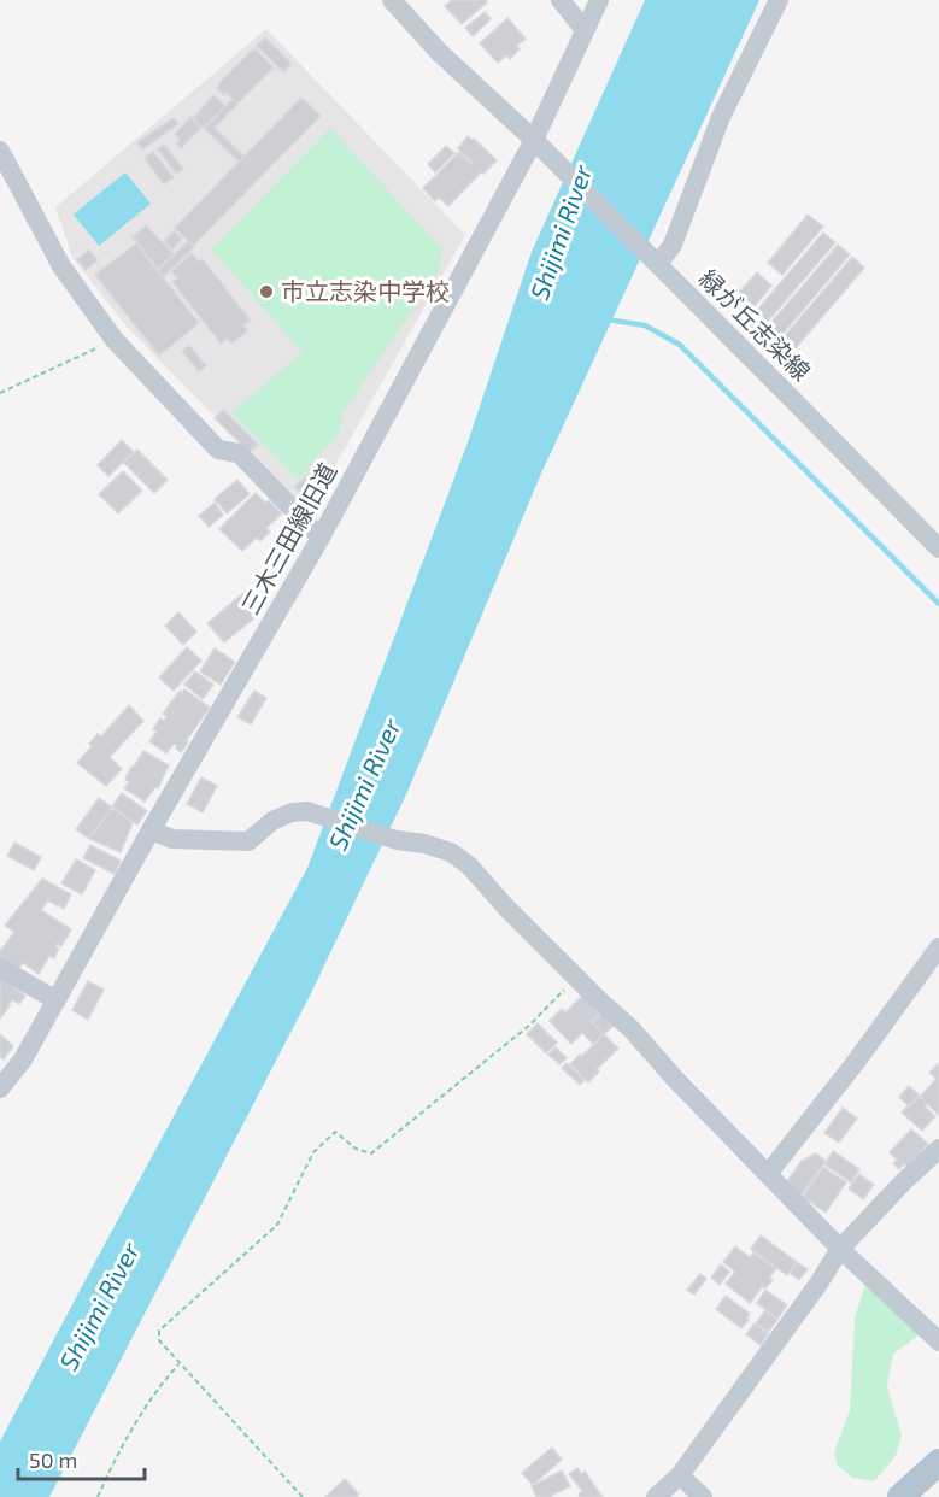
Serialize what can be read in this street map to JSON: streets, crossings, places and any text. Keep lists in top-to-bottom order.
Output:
{
  "streets": {
    "street": ["緑が丘志染線", "三木三田線旧道"]
  },
  "crossings": [
    ["緑が丘志染線", "三木三田線旧道"]
  ],
  "water": ["Shijimi River"],
  "places": ["市立志染中学校"],
  "scale_bar": "50 m"
}
